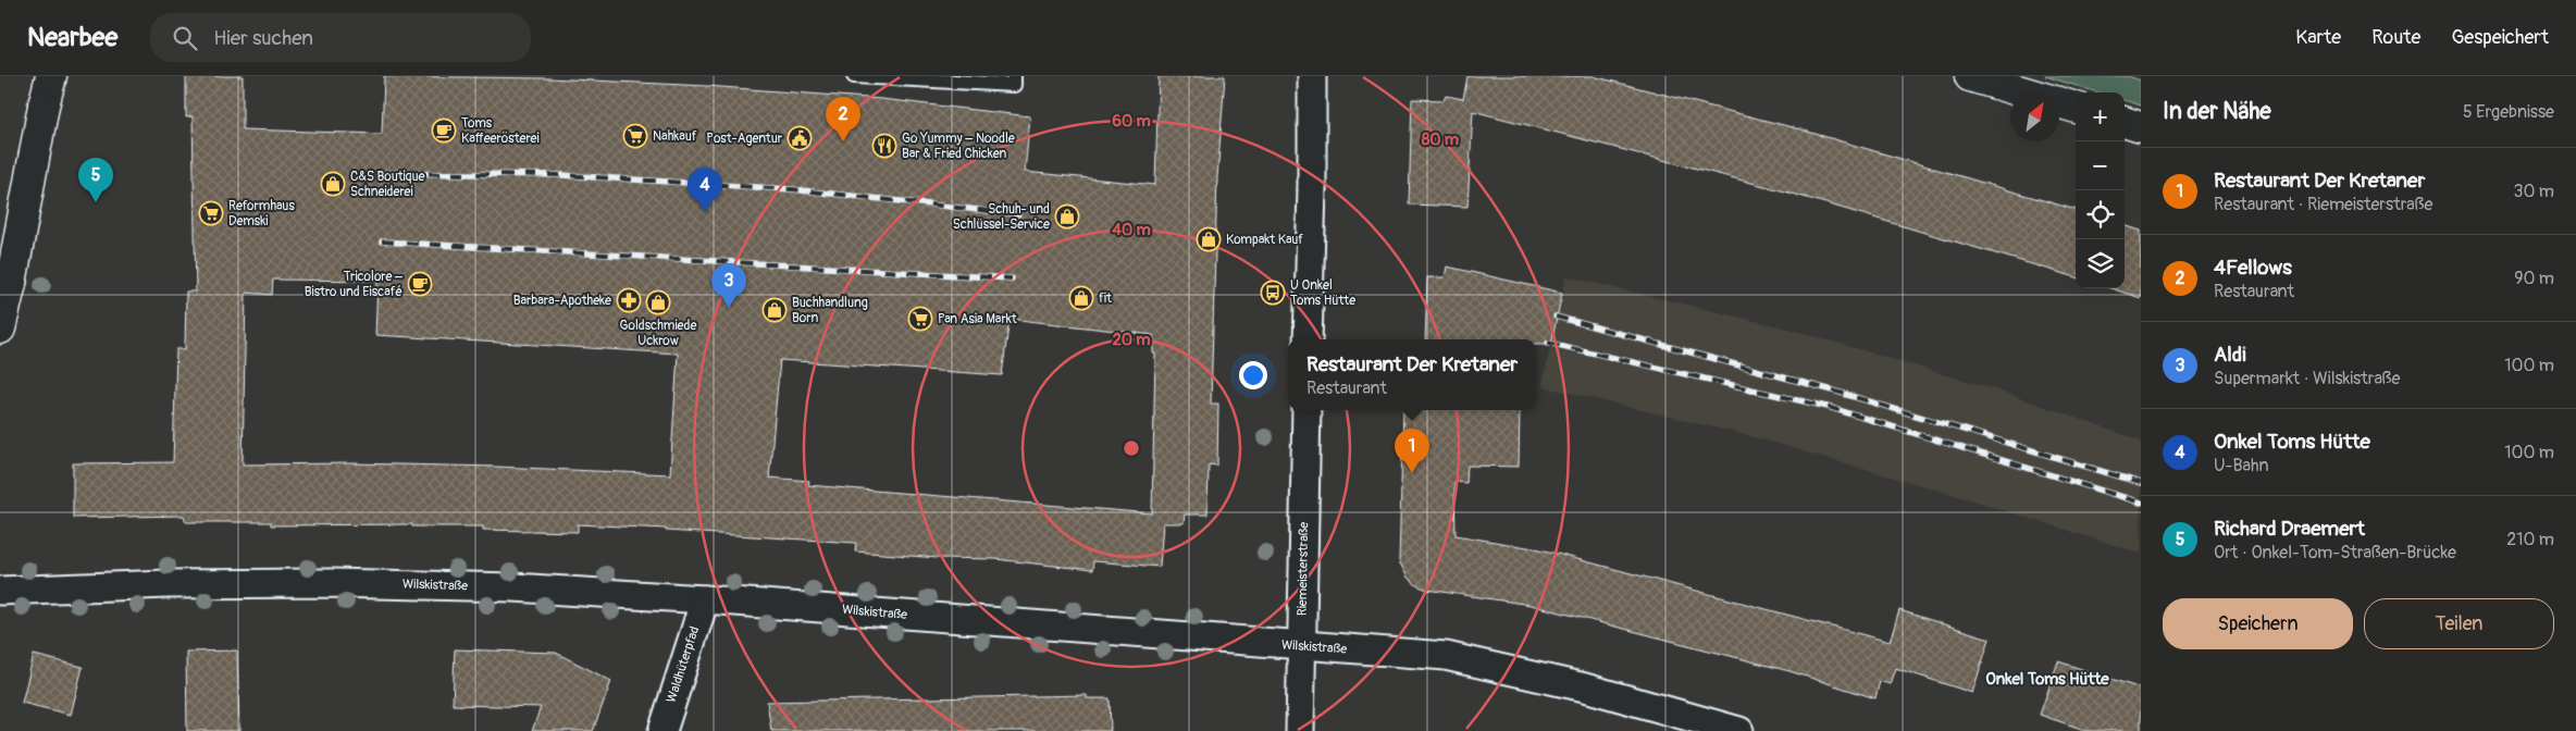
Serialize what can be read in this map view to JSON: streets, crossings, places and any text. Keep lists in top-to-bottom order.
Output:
{
  "streets": {
    "street": ["Riemeisterstraße", "Wilskistraße", "Waldhüterpfad"]
  },
  "crossings": [
    ["Riemeisterstraße", "Wilskistraße"],
    ["Wilskistraße", "Waldhüterpfad"]
  ],
  "districts": ["Onkel Toms Hütte"],
  "places": {
    "cafe": ["Toms Kaffeerösterei", "Tricolore – Bistro und Eiscafé"],
    "supermarket": ["Nahkauf", "Reformhaus Demski", "Pan Asia Markt"],
    "public building": ["Post-Agentur"],
    "restaurant": ["Go Yummy – Noodle Bar & Fried Chicken"],
    "shop": [
      "C&S Boutique Schneiderei",
      "Schuh- und Schlüssel-Service",
      "Kompakt Kauf",
      "fit",
      "Goldschmiede Uckrow",
      "Buchhandlung Born"
    ],
    "bus stop": ["U Onkel Toms Hütte"],
    "pharmacy": ["Barbara-Apotheke"]
  },
  "north": "top right",
  "page": {
    "header": "Nearbee",
    "search": "Hier suchen",
    "nav": ["Karte", "Route", "Gespeichert"],
    "heading": ["In der Nähe", "5 Ergebnisse"],
    "map_buttons": ["+", "−"],
    "pins": [
      "2",
      "5",
      "4",
      "3",
      "1"
    ],
    "list": [
      {
        "mark": "1",
        "name": "Restaurant Der Kretaner",
        "note": "Restaurant · Riemeisterstraße",
        "value": "30 m"
      },
      {
        "mark": "2",
        "name": "4Fellows",
        "note": "Restaurant",
        "value": "90 m"
      },
      {
        "mark": "3",
        "name": "Aldi",
        "note": "Supermarkt · Wilskistraße",
        "value": "100 m"
      },
      {
        "mark": "4",
        "name": "Onkel Toms Hütte",
        "note": "U-Bahn",
        "value": "100 m"
      },
      {
        "mark": "5",
        "name": "Richard Draemert",
        "note": "Ort · Onkel-Tom-Straßen-Brücke",
        "value": "210 m"
      }
    ],
    "popup": ["Restaurant Der Kretaner", "Restaurant"],
    "buttons": ["Speichern", "Teilen"]
  },
  "rings": [
    "60 m",
    "80 m",
    "40 m",
    "20 m"
  ]
}
